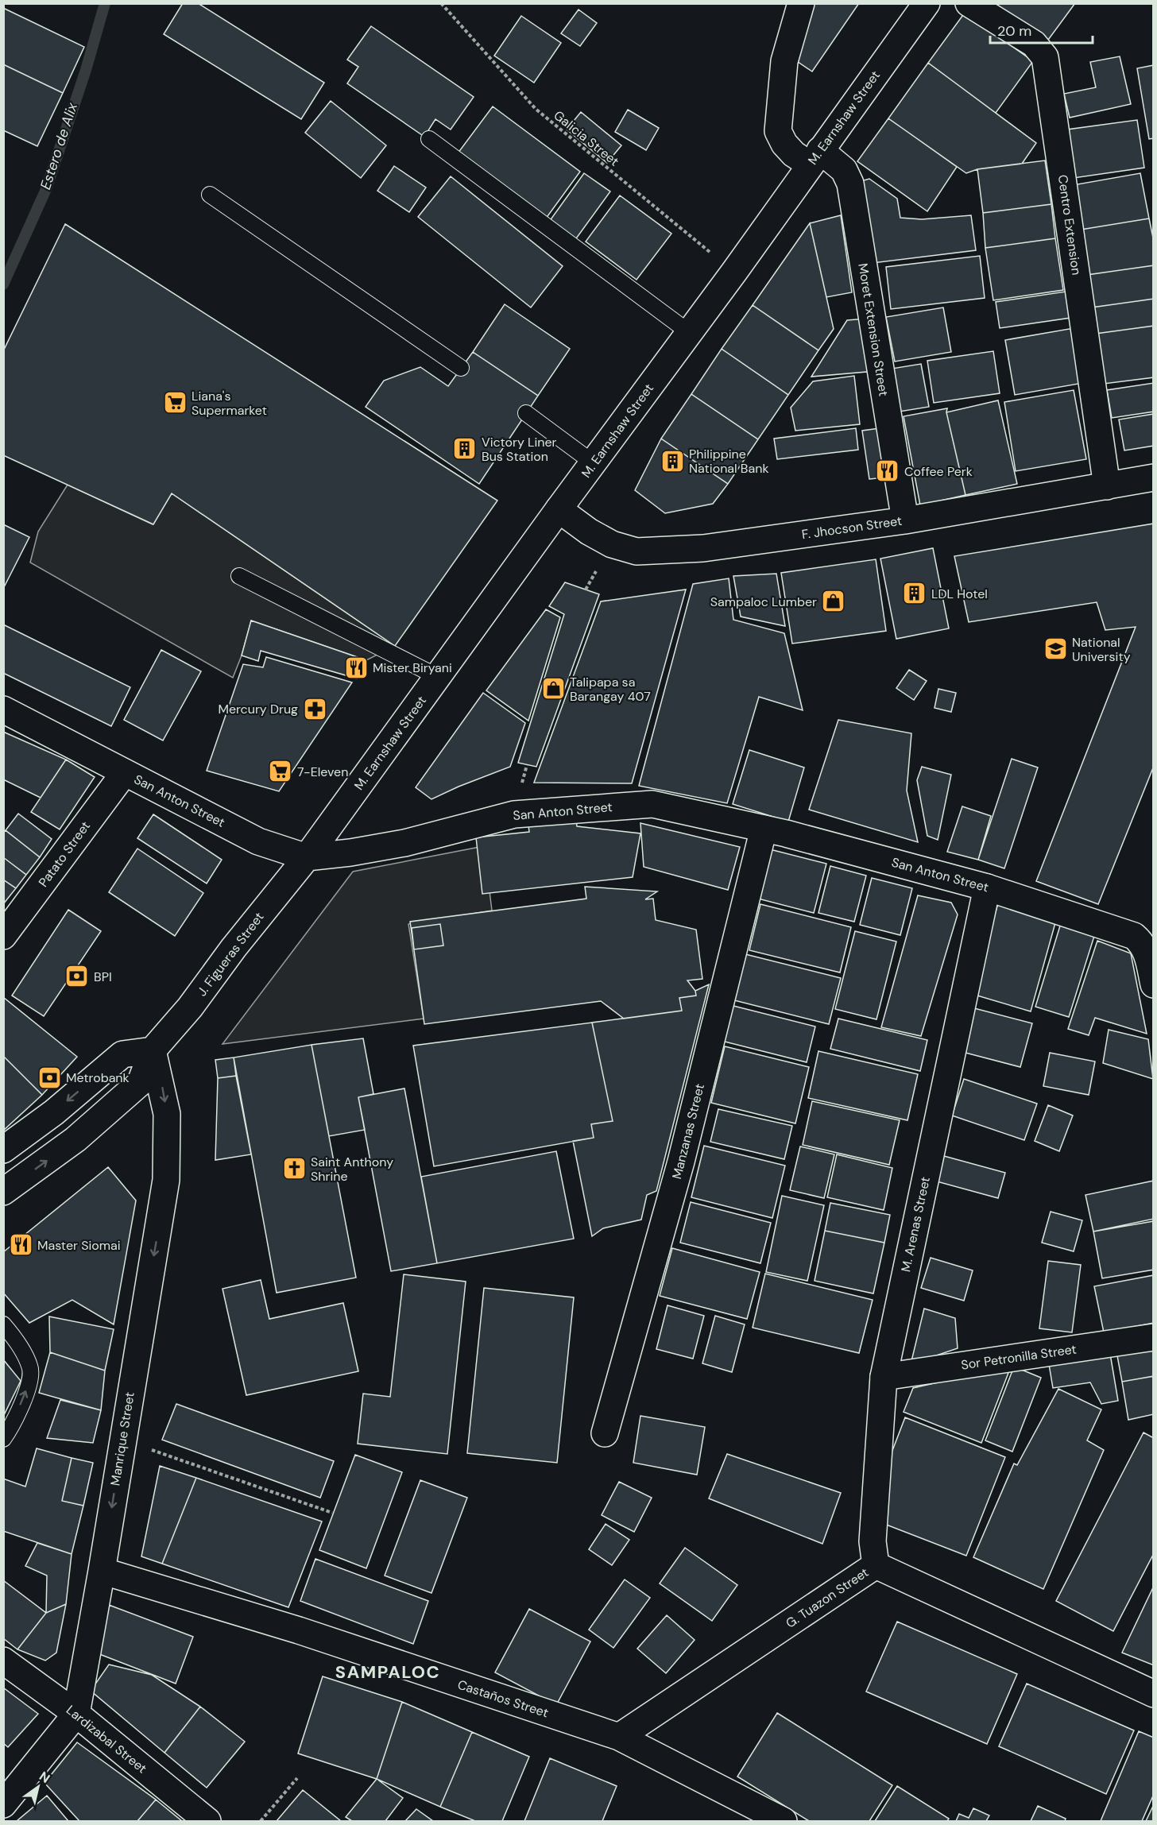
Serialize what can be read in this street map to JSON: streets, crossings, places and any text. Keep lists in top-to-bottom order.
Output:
{
  "streets": {
    "street": [
      "M. Earnshaw Street",
      "Centro Extension",
      "Moret Extension Street",
      "F. Jhocson Street",
      "San Anton Street",
      "Patato Street",
      "J. Figueras Street",
      "Manzanas Street",
      "M. Arenas Street",
      "Sor Petronilla Street",
      "Manrique Street",
      "G. Tuazon Street",
      "Castaños Street",
      "Lardizabal Street"
    ],
    "path": ["Galicia Street"]
  },
  "crossings": [
    ["M. Earnshaw Street", "Galicia Street"],
    ["M. Earnshaw Street", "Moret Extension Street"],
    ["M. Earnshaw Street", "F. Jhocson Street"],
    ["M. Earnshaw Street", "San Anton Street"],
    ["M. Earnshaw Street", "J. Figueras Street"],
    ["Centro Extension", "F. Jhocson Street"],
    ["Moret Extension Street", "F. Jhocson Street"],
    ["San Anton Street", "Patato Street"],
    ["San Anton Street", "J. Figueras Street"],
    ["San Anton Street", "Manzanas Street"],
    ["San Anton Street", "M. Arenas Street"],
    ["J. Figueras Street", "Manrique Street"],
    ["M. Arenas Street", "Sor Petronilla Street"],
    ["M. Arenas Street", "G. Tuazon Street"],
    ["Manrique Street", "Castaños Street"],
    ["Manrique Street", "Lardizabal Street"],
    ["G. Tuazon Street", "Castaños Street"]
  ],
  "one_way": ["Manrique Street"],
  "districts": ["SAMPALOC"],
  "water": ["Estero de Alix"],
  "places": {
    "supermarket": ["Liana's Supermarket", "7-Eleven"],
    "building": ["Victory Liner Bus Station", "Philippine National Bank", "LDL Hotel"],
    "restaurant": ["Coffee Perk", "Mister Biryani", "Master Siomai"],
    "shop": ["Sampaloc Lumber", "Talipapa sa Barangay 407"],
    "school or university": ["National University"],
    "pharmacy": ["Mercury Drug"],
    "bank": ["BPI", "Metrobank"],
    "church": ["Saint Anthony Shrine"]
  },
  "scale_bar": "20 m",
  "north": "top right"
}
